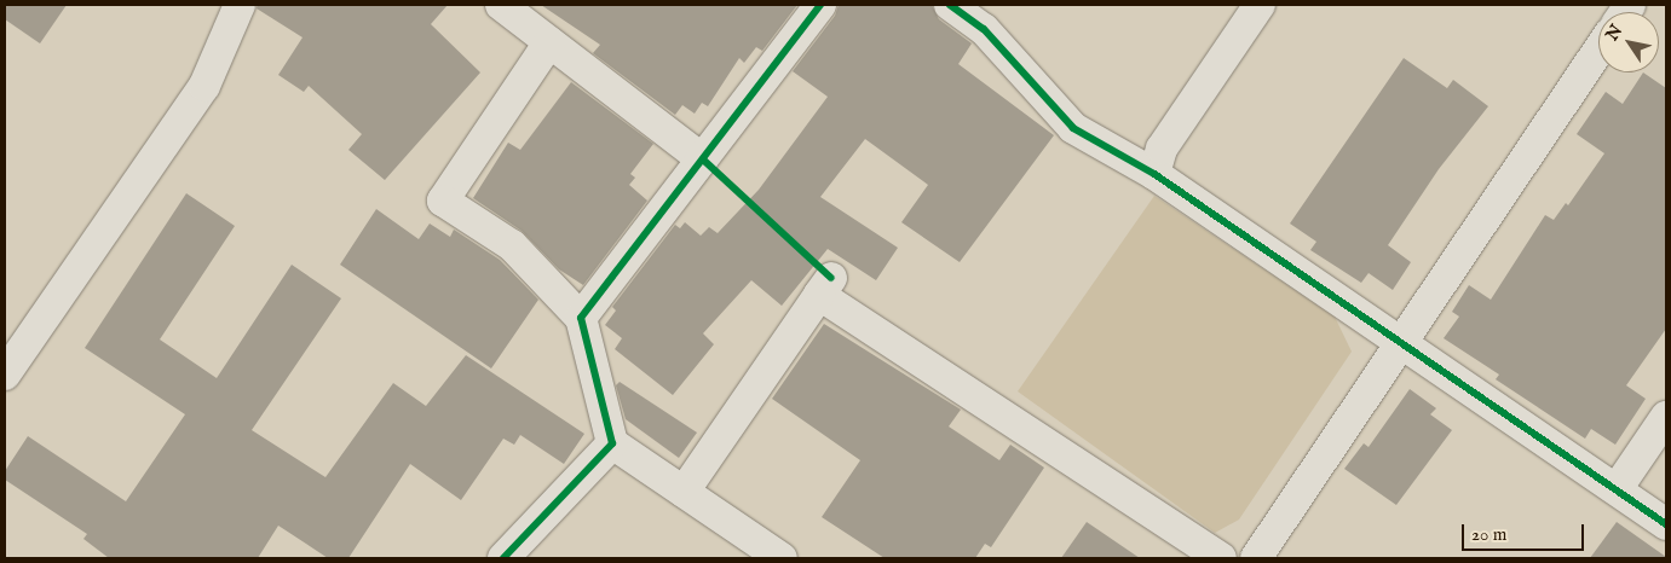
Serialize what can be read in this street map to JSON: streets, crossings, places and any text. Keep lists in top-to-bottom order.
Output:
{
  "scale_bar": "20 m",
  "north": "top left"
}
